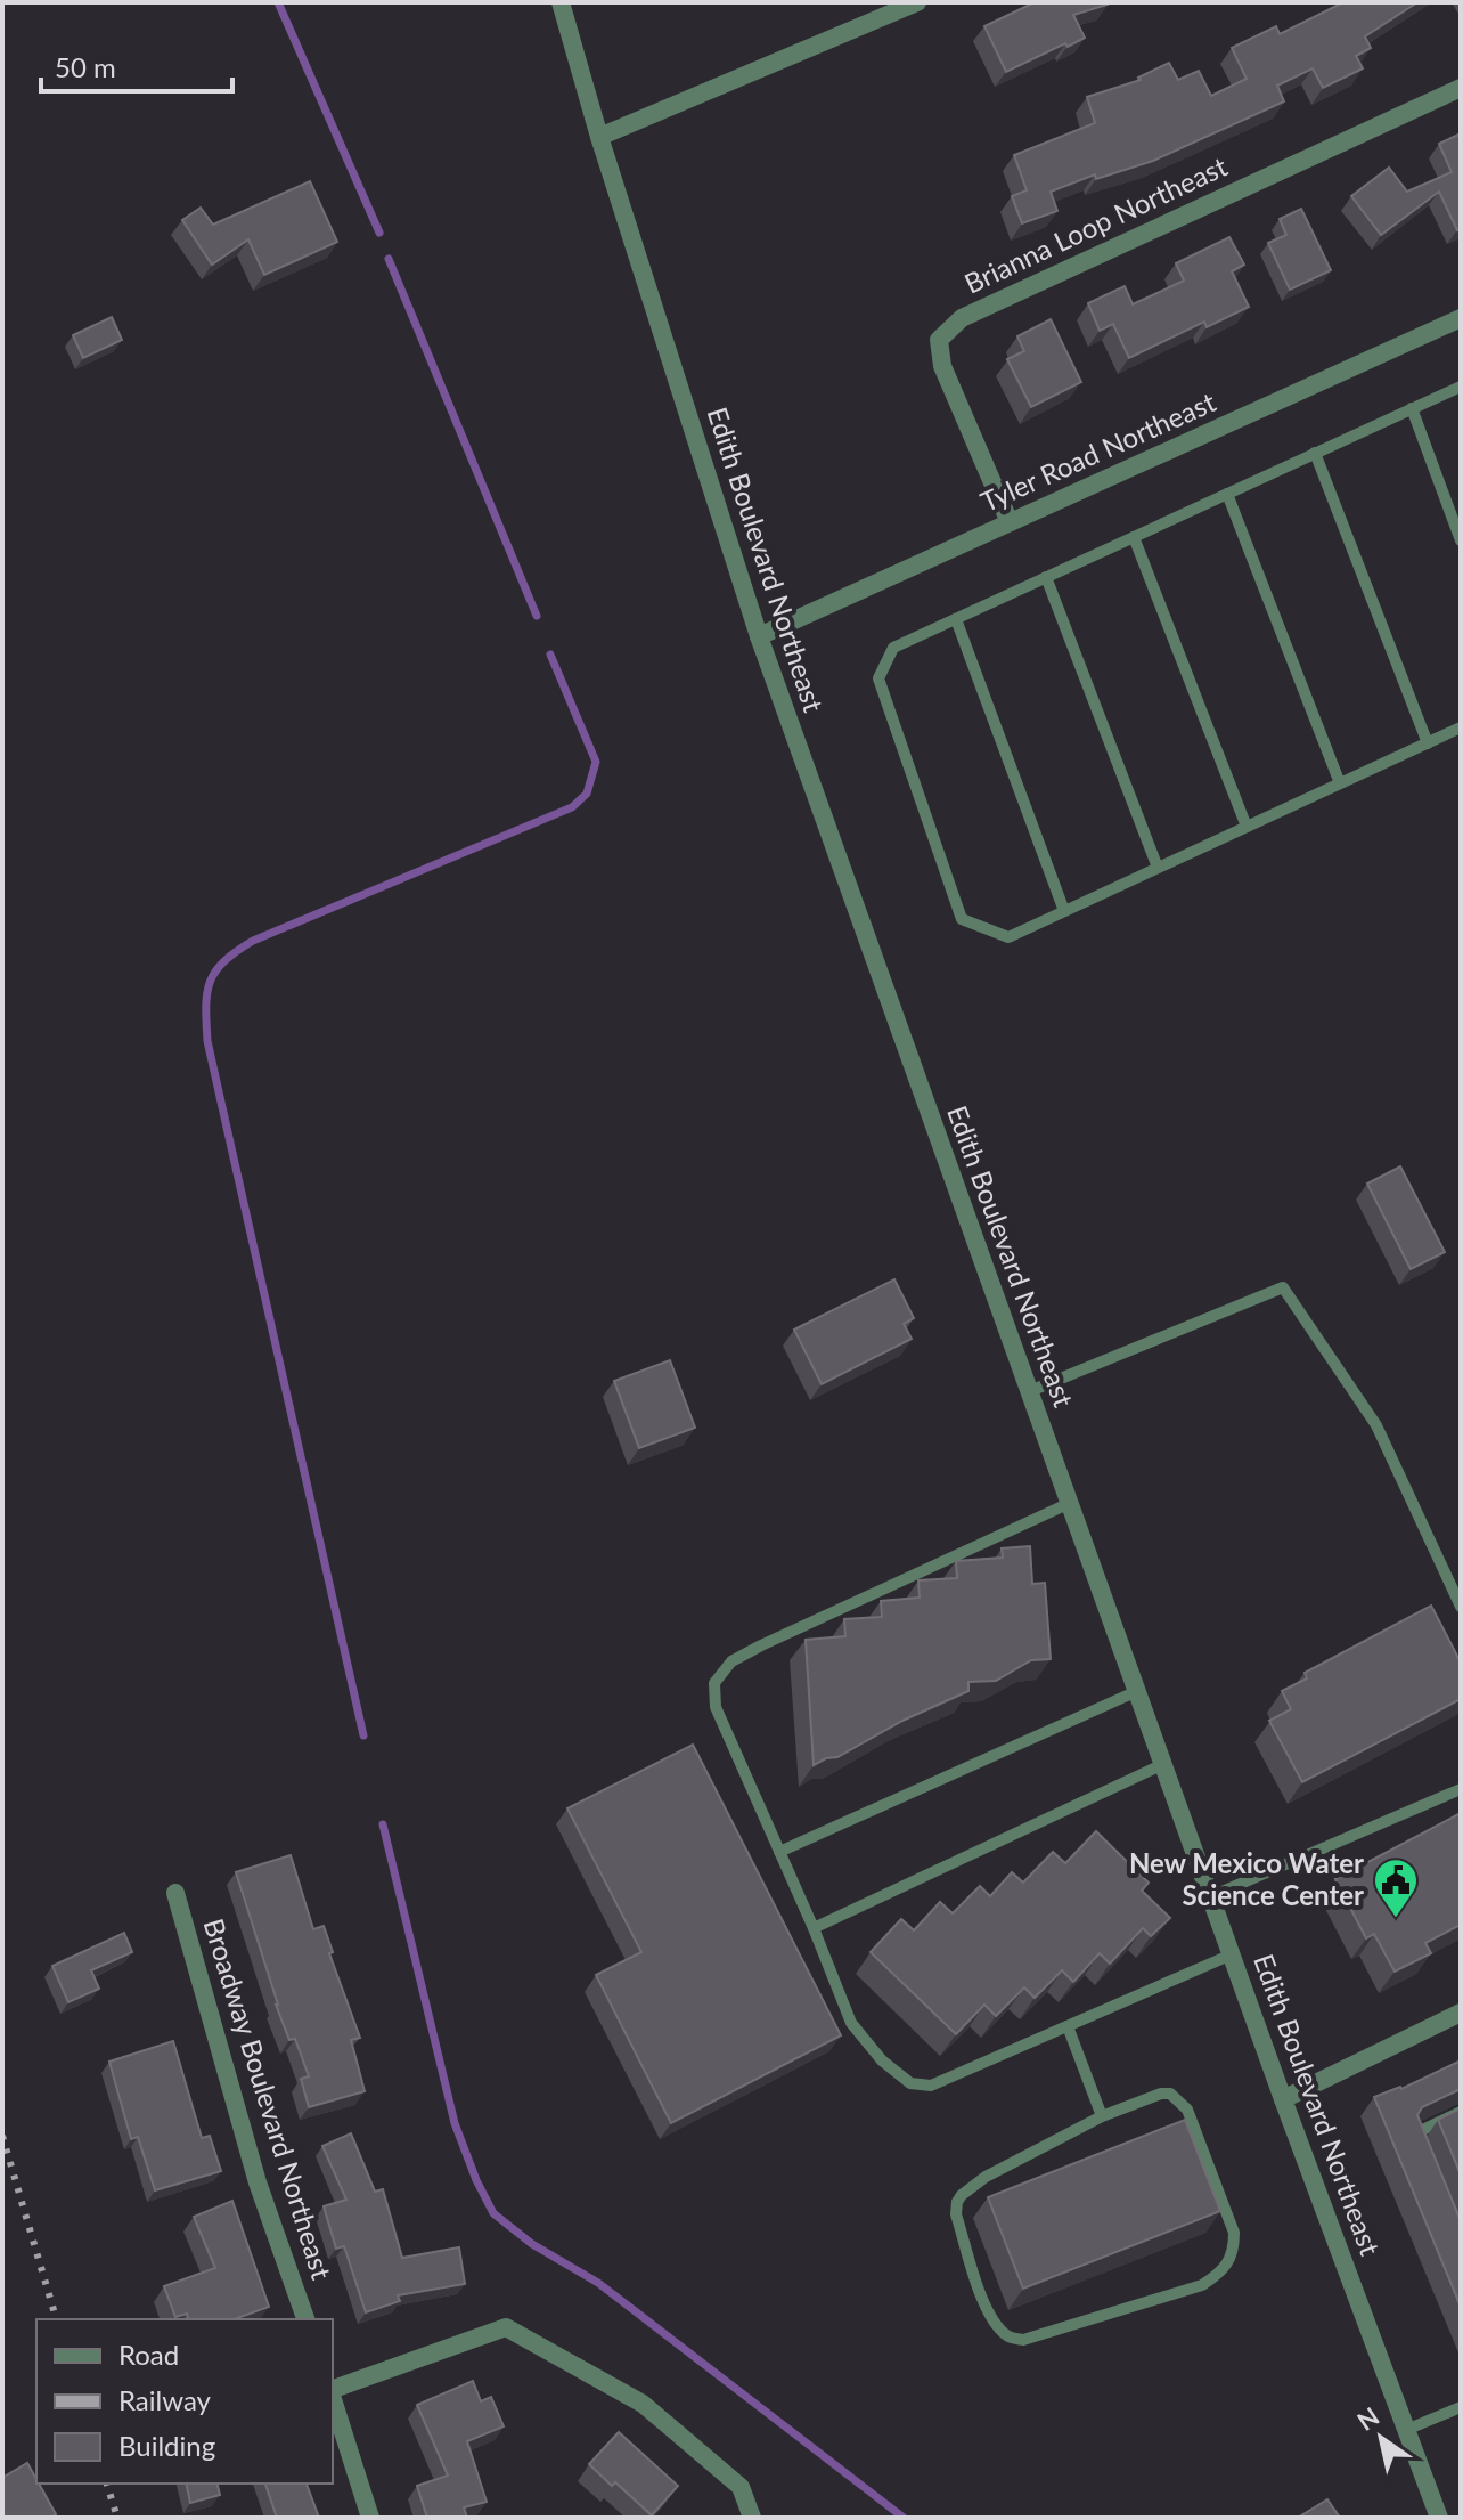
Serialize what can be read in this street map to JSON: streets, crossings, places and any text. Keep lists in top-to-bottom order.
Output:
{
  "streets": {
    "street": [
      "Brianna Loop Northeast",
      "Tyler Road Northeast",
      "Edith Boulevard Northeast",
      "Broadway Boulevard Northeast"
    ]
  },
  "crossings": [
    ["Brianna Loop Northeast", "Tyler Road Northeast"],
    ["Tyler Road Northeast", "Edith Boulevard Northeast"]
  ],
  "places": {
    "public building": ["New Mexico Water Science Center"]
  },
  "legend": ["Road", "Railway", "Building"],
  "scale_bar": "50 m",
  "north": "top left"
}
